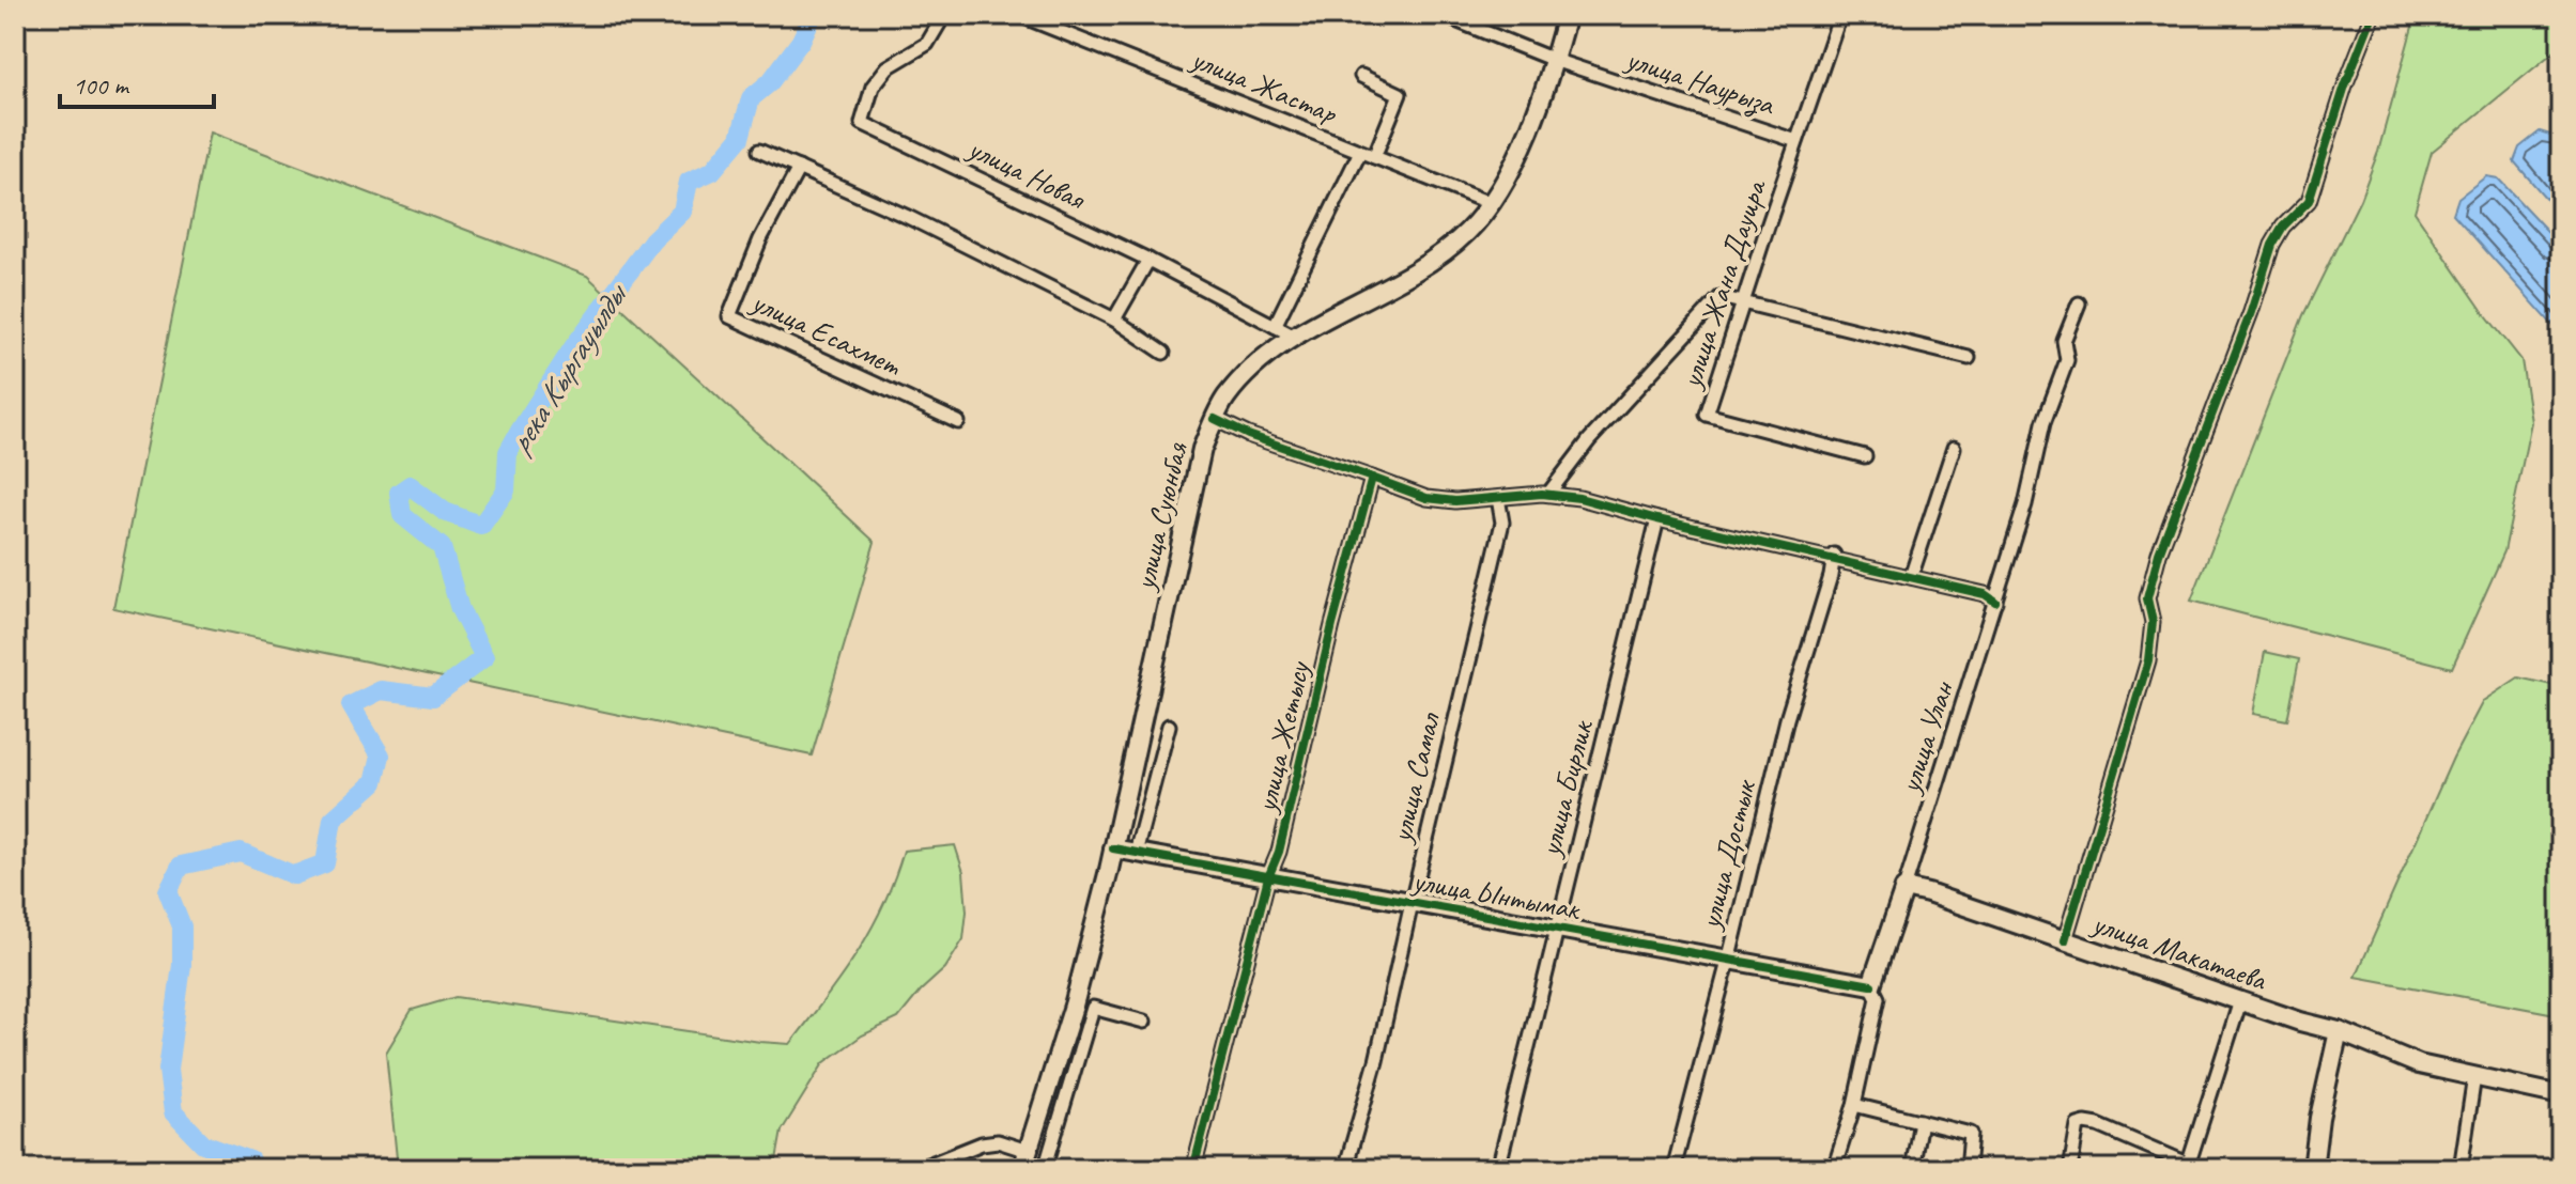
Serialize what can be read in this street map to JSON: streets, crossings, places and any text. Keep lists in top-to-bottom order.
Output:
{
  "streets": {
    "street": [
      "улица Наурыза",
      "улица Жастар",
      "улица Новая",
      "улица Жана Дауира",
      "улица Есахмет",
      "улица Суюнбая",
      "улица Жетысу",
      "улица Улан",
      "улица Самал",
      "улица Бирлик",
      "улица Достык",
      "улица Ынтымак",
      "улица Макатаева"
    ]
  },
  "crossings": [
    ["улица Наурыза", "улица Жана Дауира"],
    ["улица Наурыза", "улица Суюнбая"],
    ["улица Жастар", "улица Суюнбая"],
    ["улица Новая", "улица Суюнбая"],
    ["улица Суюнбая", "улица Ынтымак"],
    ["улица Жетысу", "улица Ынтымак"],
    ["улица Улан", "улица Макатаева"],
    ["улица Самал", "улица Ынтымак"],
    ["улица Бирлик", "улица Ынтымак"],
    ["улица Достык", "улица Ынтымак"]
  ],
  "water": ["река Кыргауылды"],
  "scale_bar": "100 m"
}
